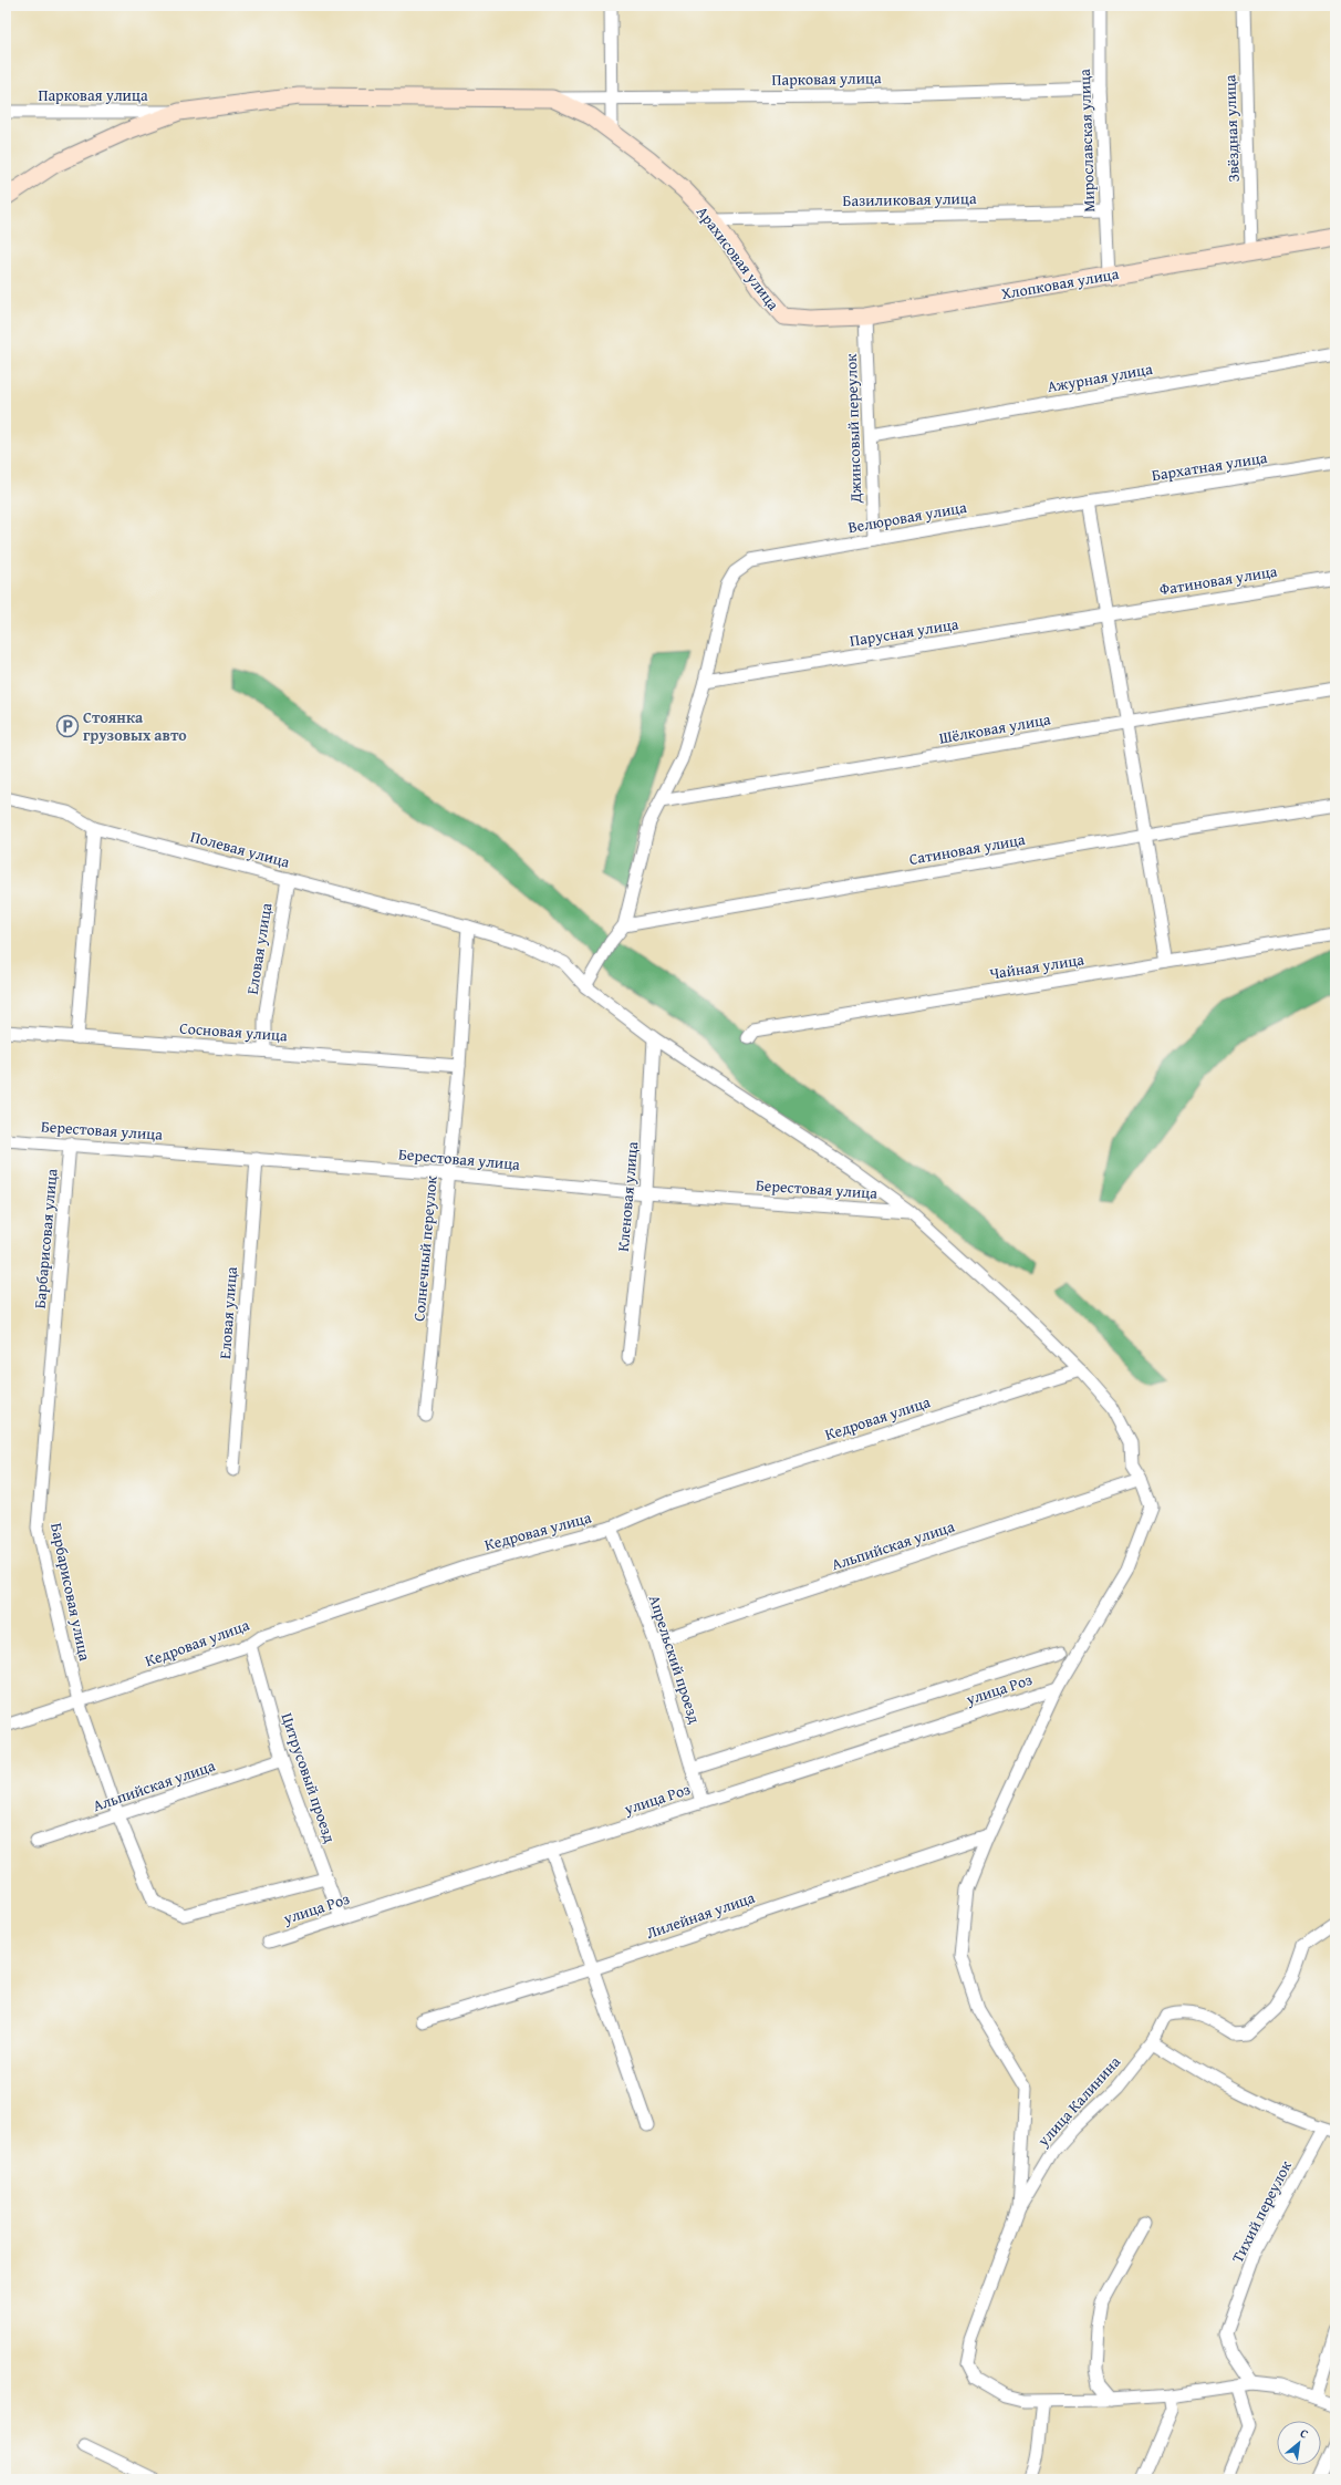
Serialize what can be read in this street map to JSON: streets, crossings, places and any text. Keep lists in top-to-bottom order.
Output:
{
  "streets": {
    "street": [
      "Парковая улица",
      "Звёздная улица",
      "Мирославская улица",
      "Базиликовая улица",
      "Арахисовая улица",
      "Хлопковая улица",
      "Ажурная улица",
      "Джинсовый переулок",
      "Бархатная улица",
      "Велюровая улица",
      "Фатиновая улица",
      "Парусная улица",
      "Шёлковая улица",
      "Полевая улица",
      "Сатиновая улица",
      "Еловая улица",
      "Чайная улица",
      "Сосновая улица",
      "Берестовая улица",
      "Кленовая улица",
      "Барбарисовая улица",
      "Солнечный переулок",
      "Кедровая улица",
      "Альпийская улица",
      "Апрельский проезд",
      "улица Роз",
      "Цитрусовый проезд",
      "Лилейная улица",
      "улица Калинина",
      "Тихий переулок"
    ]
  },
  "crossings": [
    ["Парковая улица", "Мирославская улица"],
    ["Парковая улица", "Арахисовая улица"],
    ["Звёздная улица", "Хлопковая улица"],
    ["Мирославская улица", "Базиликовая улица"],
    ["Мирославская улица", "Хлопковая улица"],
    ["Базиликовая улица", "Арахисовая улица"],
    ["Арахисовая улица", "Хлопковая улица"],
    ["Хлопковая улица", "Джинсовый переулок"],
    ["Ажурная улица", "Джинсовый переулок"],
    ["Джинсовый переулок", "Велюровая улица"],
    ["Бархатная улица", "Велюровая улица"],
    ["Велюровая улица", "Парусная улица"],
    ["Фатиновая улица", "Парусная улица"],
    ["Полевая улица", "Еловая улица"],
    ["Полевая улица", "Берестовая улица"],
    ["Полевая улица", "Кленовая улица"],
    ["Полевая улица", "Солнечный переулок"],
    ["Полевая улица", "Кедровая улица"],
    ["Полевая улица", "Альпийская улица"],
    ["Полевая улица", "улица Роз"],
    ["Полевая улица", "Лилейная улица"],
    ["Полевая улица", "улица Калинина"],
    ["Еловая улица", "Сосновая улица"],
    ["Еловая улица", "Берестовая улица"],
    ["Сосновая улица", "Солнечный переулок"],
    ["Берестовая улица", "Кленовая улица"],
    ["Берестовая улица", "Барбарисовая улица"],
    ["Берестовая улица", "Солнечный переулок"],
    ["Барбарисовая улица", "Кедровая улица"],
    ["Барбарисовая улица", "Альпийская улица"],
    ["Барбарисовая улица", "улица Роз"],
    ["Кедровая улица", "Апрельский проезд"],
    ["Кедровая улица", "Цитрусовый проезд"],
    ["Альпийская улица", "Апрельский проезд"],
    ["Альпийская улица", "Цитрусовый проезд"],
    ["Апрельский проезд", "улица Роз"],
    ["улица Роз", "Цитрусовый проезд"]
  ],
  "places": {
    "parking": ["Стоянка грузовых авто"]
  },
  "north": "top right"
}
